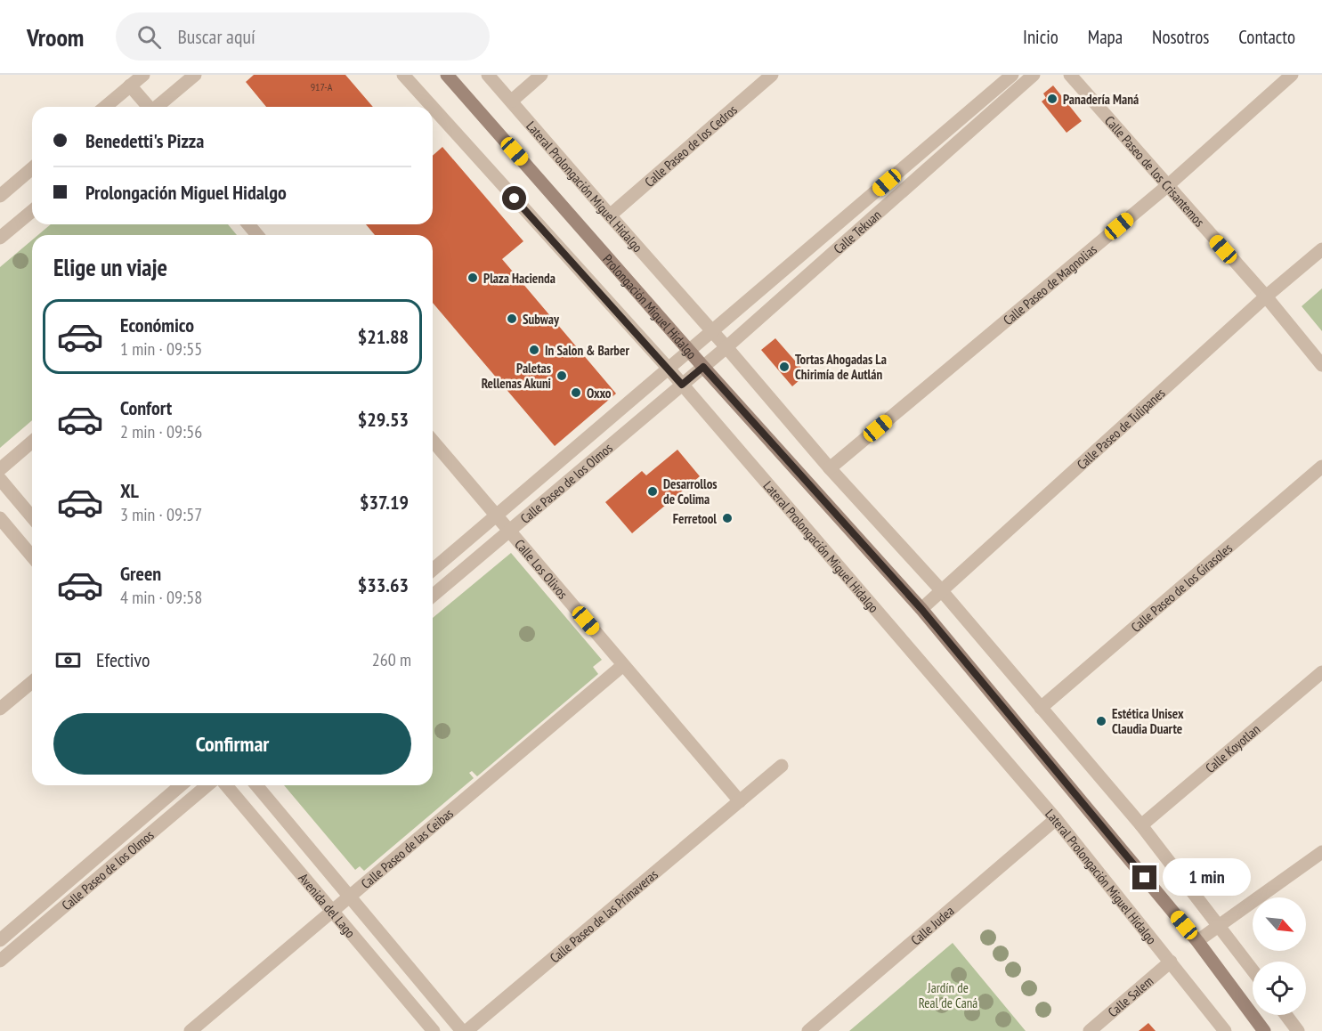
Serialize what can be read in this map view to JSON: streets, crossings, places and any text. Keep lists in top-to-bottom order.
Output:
{
  "streets": {
    "main road": ["Prolongación Miguel Hidalgo"],
    "street": [
      "Calle Paseo de los Cedros",
      "Calle Paseo de los Crisantemos",
      "Lateral Prolongación Miguel Hidalgo",
      "Calle Tekuan",
      "Calle Paseo de Magnolias",
      "Calle Paseo de Tulipanes",
      "Calle Paseo de los Olmos",
      "Calle Los Olivos",
      "Calle Paseo de los Girasoles",
      "Calle Koyotlan",
      "Calle Paseo de las Ceibas",
      "Avenida del Lago",
      "Calle Paseo de las Primaveras",
      "Calle Judea",
      "Calle Salem"
    ]
  },
  "crossings": [
    ["Calle Paseo de los Cedros", "Lateral Prolongación Miguel Hidalgo"],
    ["Calle Paseo de los Crisantemos", "Calle Paseo de Magnolias"],
    ["Calle Paseo de los Crisantemos", "Calle Paseo de Tulipanes"],
    ["Lateral Prolongación Miguel Hidalgo", "Calle Tekuan"],
    ["Lateral Prolongación Miguel Hidalgo", "Calle Paseo de Magnolias"],
    ["Lateral Prolongación Miguel Hidalgo", "Calle Paseo de Tulipanes"],
    ["Lateral Prolongación Miguel Hidalgo", "Calle Paseo de los Olmos"],
    ["Lateral Prolongación Miguel Hidalgo", "Calle Paseo de los Girasoles"],
    ["Lateral Prolongación Miguel Hidalgo", "Calle Koyotlan"],
    ["Lateral Prolongación Miguel Hidalgo", "Calle Judea"],
    ["Lateral Prolongación Miguel Hidalgo", "Calle Salem"],
    ["Calle Tekuan", "Prolongación Miguel Hidalgo"],
    ["Calle Tekuan", "Calle Paseo de los Olmos"],
    ["Prolongación Miguel Hidalgo", "Calle Paseo de Tulipanes"],
    ["Prolongación Miguel Hidalgo", "Calle Paseo de los Olmos"],
    ["Calle Paseo de los Olmos", "Calle Los Olivos"],
    ["Calle Los Olivos", "Calle Paseo de las Ceibas"],
    ["Calle Los Olivos", "Calle Paseo de las Primaveras"],
    ["Calle Paseo de las Ceibas", "Avenida del Lago"]
  ],
  "parks": ["Jardín de Real de Caná"],
  "places": [
    "Panadería Maná",
    "Plaza Hacienda",
    "Subway",
    "In Salon & Barber",
    "Tortas Ahogadas La Chirimía de Autlán",
    "Paletas Rellenas Akuni",
    "Oxxo",
    "Desarrollos de Colima",
    "Ferretool",
    "Estética Unisex Claudia Duarte"
  ],
  "house_numbers": ["917-A"],
  "north": "bottom right",
  "page": {
    "header": "Vroom",
    "search": "Buscar aquí",
    "nav": [
      "Inicio",
      "Mapa",
      "Nosotros",
      "Contacto"
    ],
    "banner": ["Benedetti's Pizza", "Prolongación Miguel Hidalgo"],
    "heading": "Elige un viaje",
    "list": [
      {
        "name": "Económico",
        "note": "1 min · 09:55",
        "value": "$21.88"
      },
      {
        "name": "Confort",
        "note": "2 min · 09:56",
        "value": "$29.53"
      },
      {
        "name": "XL",
        "note": "3 min · 09:57",
        "value": "$37.19"
      },
      {
        "name": "Green",
        "note": "4 min · 09:58",
        "value": "$33.63"
      }
    ],
    "pay": ["Efectivo", "260 m"],
    "buttons": "Confirmar",
    "bubble": "1 min"
  }
}
